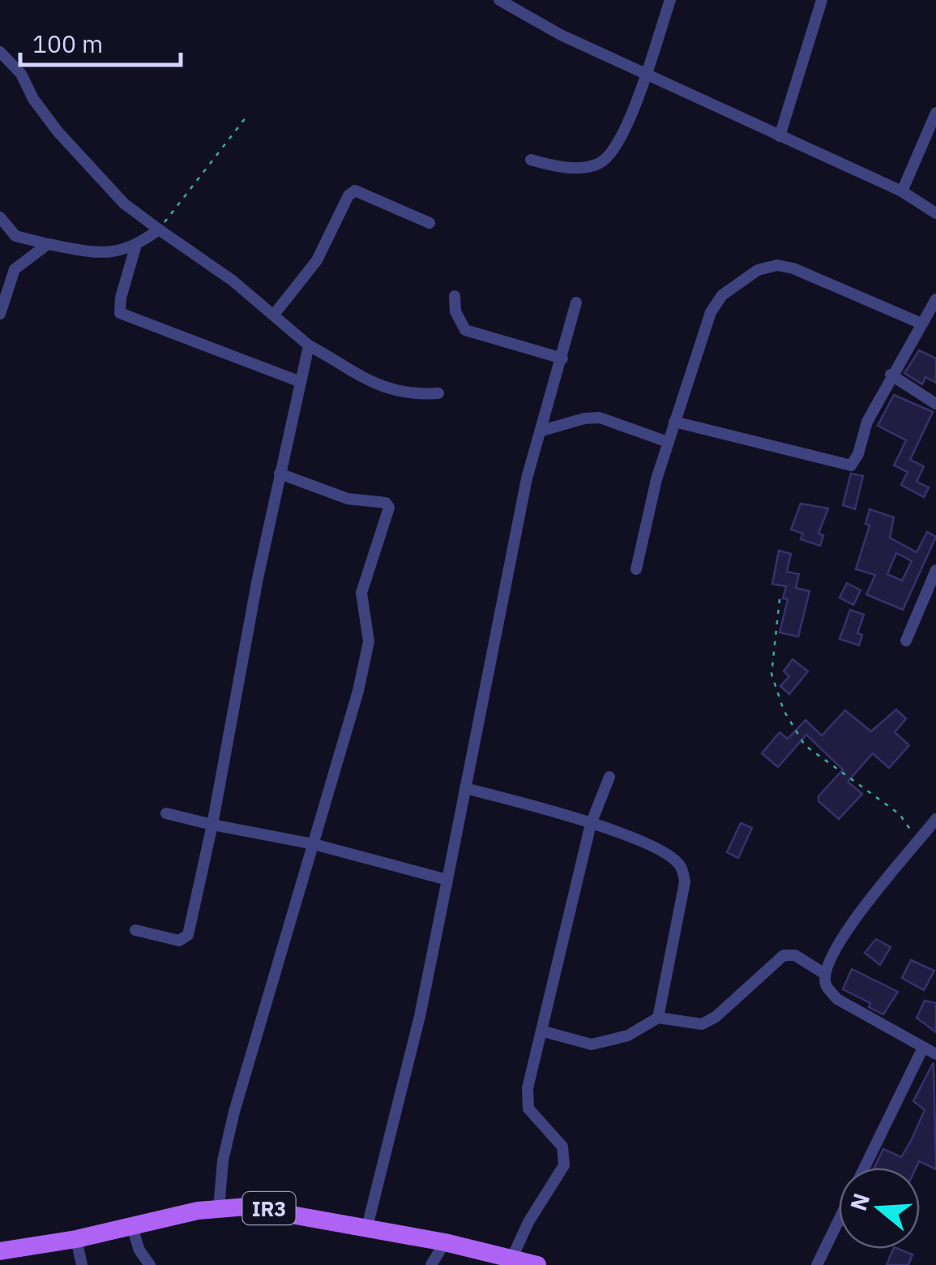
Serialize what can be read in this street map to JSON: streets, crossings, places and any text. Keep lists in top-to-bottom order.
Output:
{
  "streets": {
    "main road": ["IR3"]
  },
  "scale_bar": "100 m",
  "north": "left"
}
